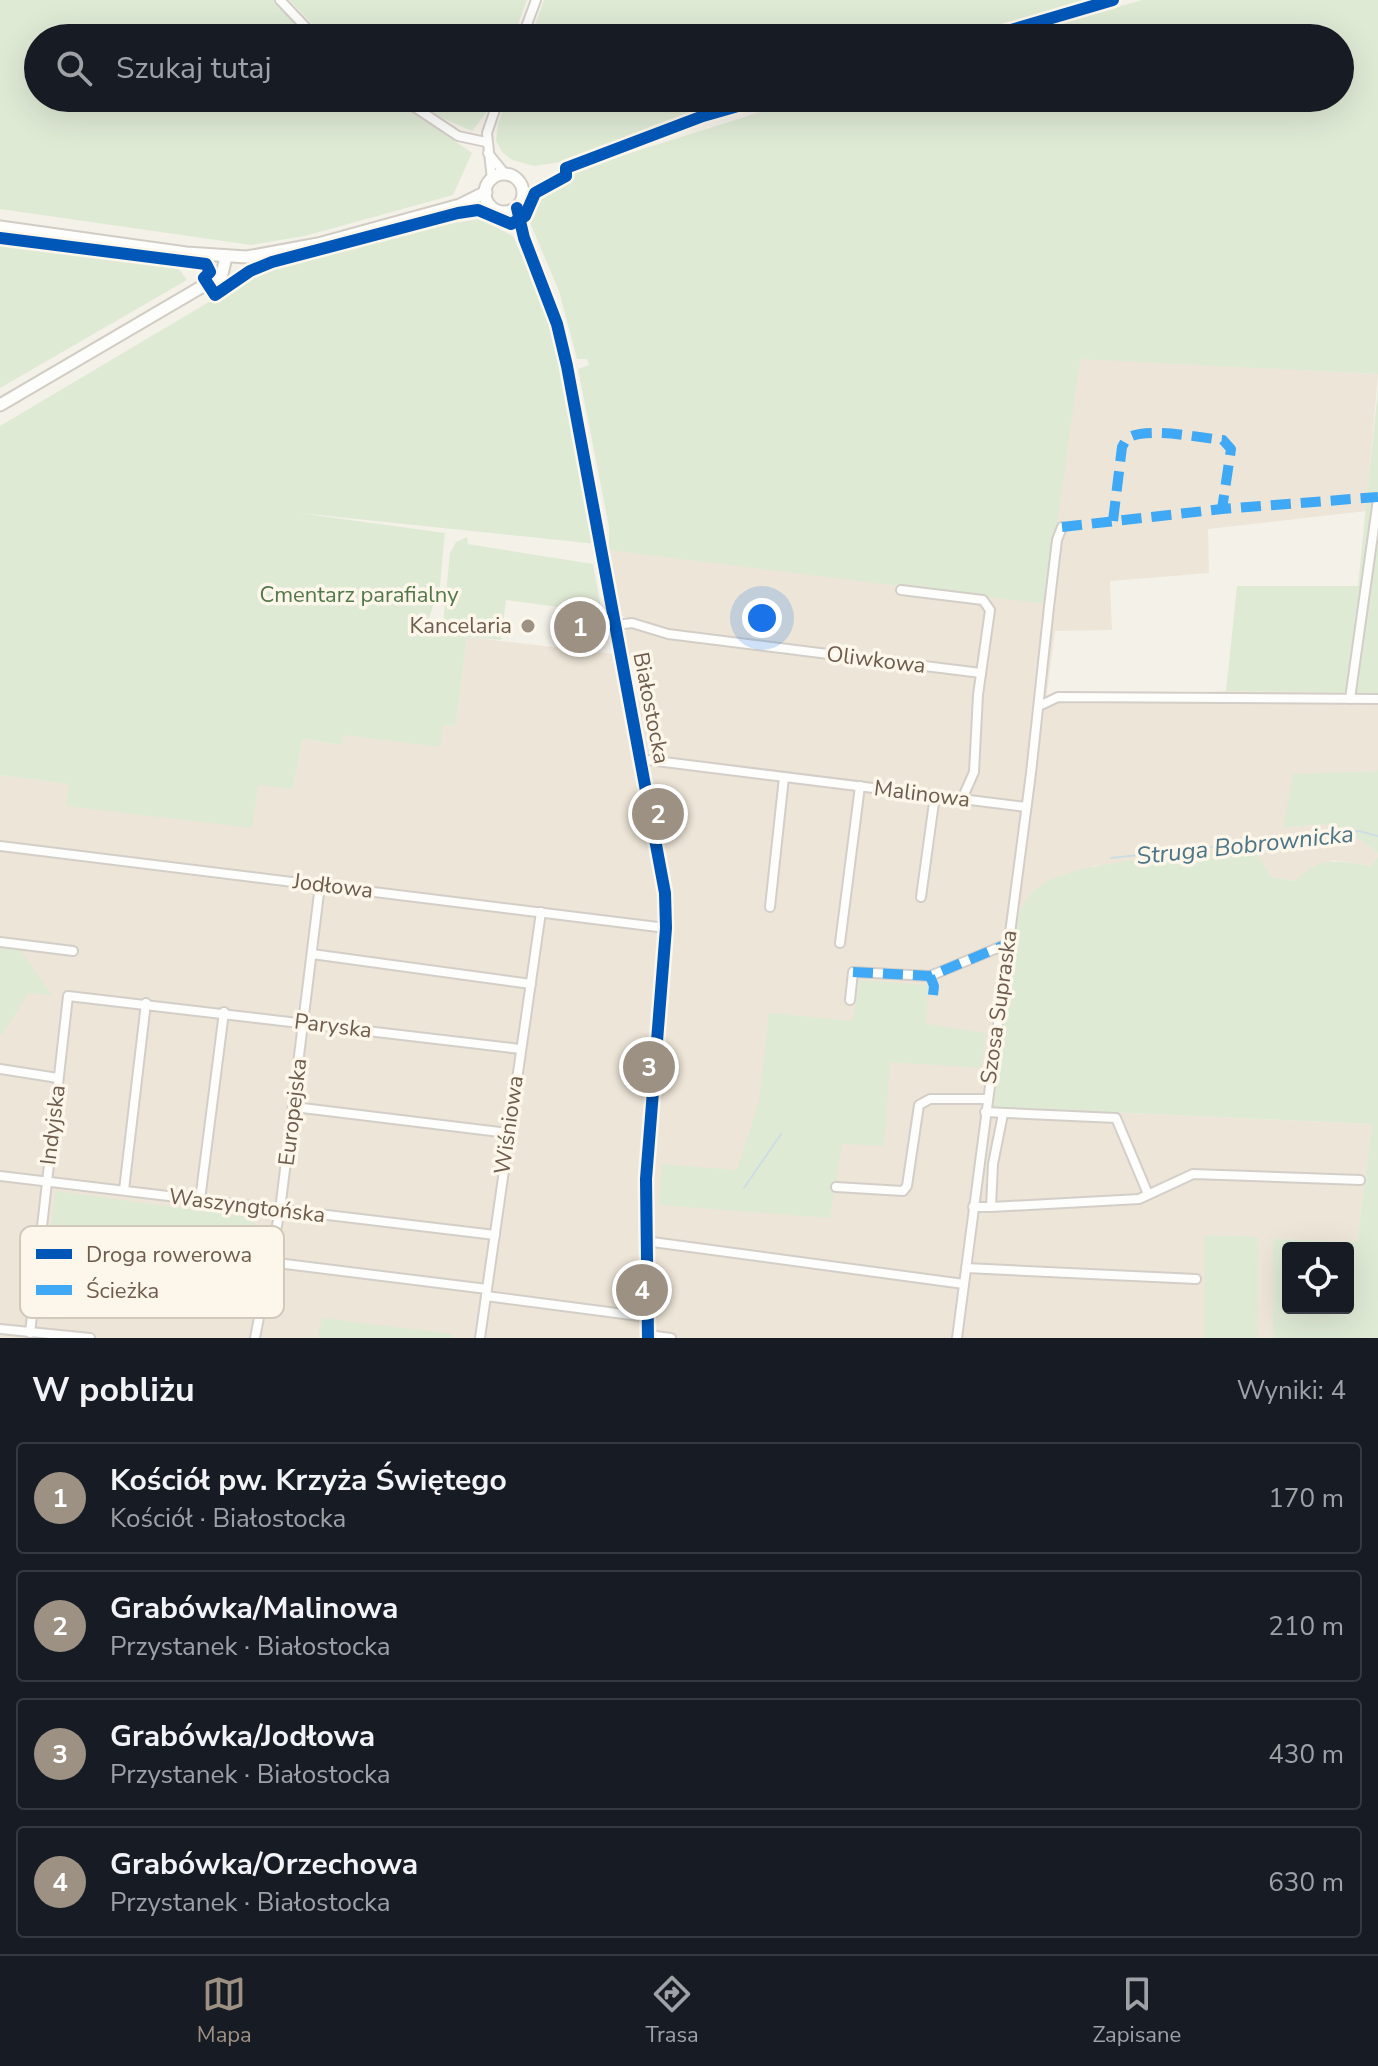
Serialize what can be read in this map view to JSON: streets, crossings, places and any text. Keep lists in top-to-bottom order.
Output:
{
  "streets": {
    "street": [
      "Oliwkowa",
      "Białostocka",
      "Malinowa",
      "Jodłowa",
      "Szosa Supraska",
      "Paryska",
      "Europejska",
      "Indyjska",
      "Wiśniowa",
      "Waszyngtońska"
    ]
  },
  "crossings": [
    ["Oliwkowa", "Białostocka"],
    ["Białostocka", "Malinowa"],
    ["Białostocka", "Jodłowa"],
    ["Malinowa", "Szosa Supraska"],
    ["Jodłowa", "Europejska"],
    ["Jodłowa", "Wiśniowa"],
    ["Paryska", "Europejska"],
    ["Paryska", "Indyjska"],
    ["Paryska", "Wiśniowa"],
    ["Europejska", "Waszyngtońska"],
    ["Indyjska", "Waszyngtońska"],
    ["Wiśniowa", "Waszyngtońska"]
  ],
  "water": ["Struga Bobrownicka"],
  "parks": ["Cmentarz parafialny"],
  "places": ["Kancelaria"],
  "legend": ["Droga rowerowa", "Ścieżka"],
  "page": {
    "search": "Szukaj tutaj",
    "pins": [
      "1",
      "2",
      "3",
      "4"
    ],
    "heading": ["W pobliżu", "Wyniki: 4"],
    "list": [
      {
        "mark": "1",
        "name": "Kościół pw. Krzyża Świętego",
        "note": "Kościół · Białostocka",
        "value": "170 m"
      },
      {
        "mark": "2",
        "name": "Grabówka/Malinowa",
        "note": "Przystanek · Białostocka",
        "value": "210 m"
      },
      {
        "mark": "3",
        "name": "Grabówka/Jodłowa",
        "note": "Przystanek · Białostocka",
        "value": "430 m"
      },
      {
        "mark": "4",
        "name": "Grabówka/Orzechowa",
        "note": "Przystanek · Białostocka",
        "value": "630 m"
      }
    ],
    "nav": ["Mapa", "Trasa", "Zapisane"]
  }
}
